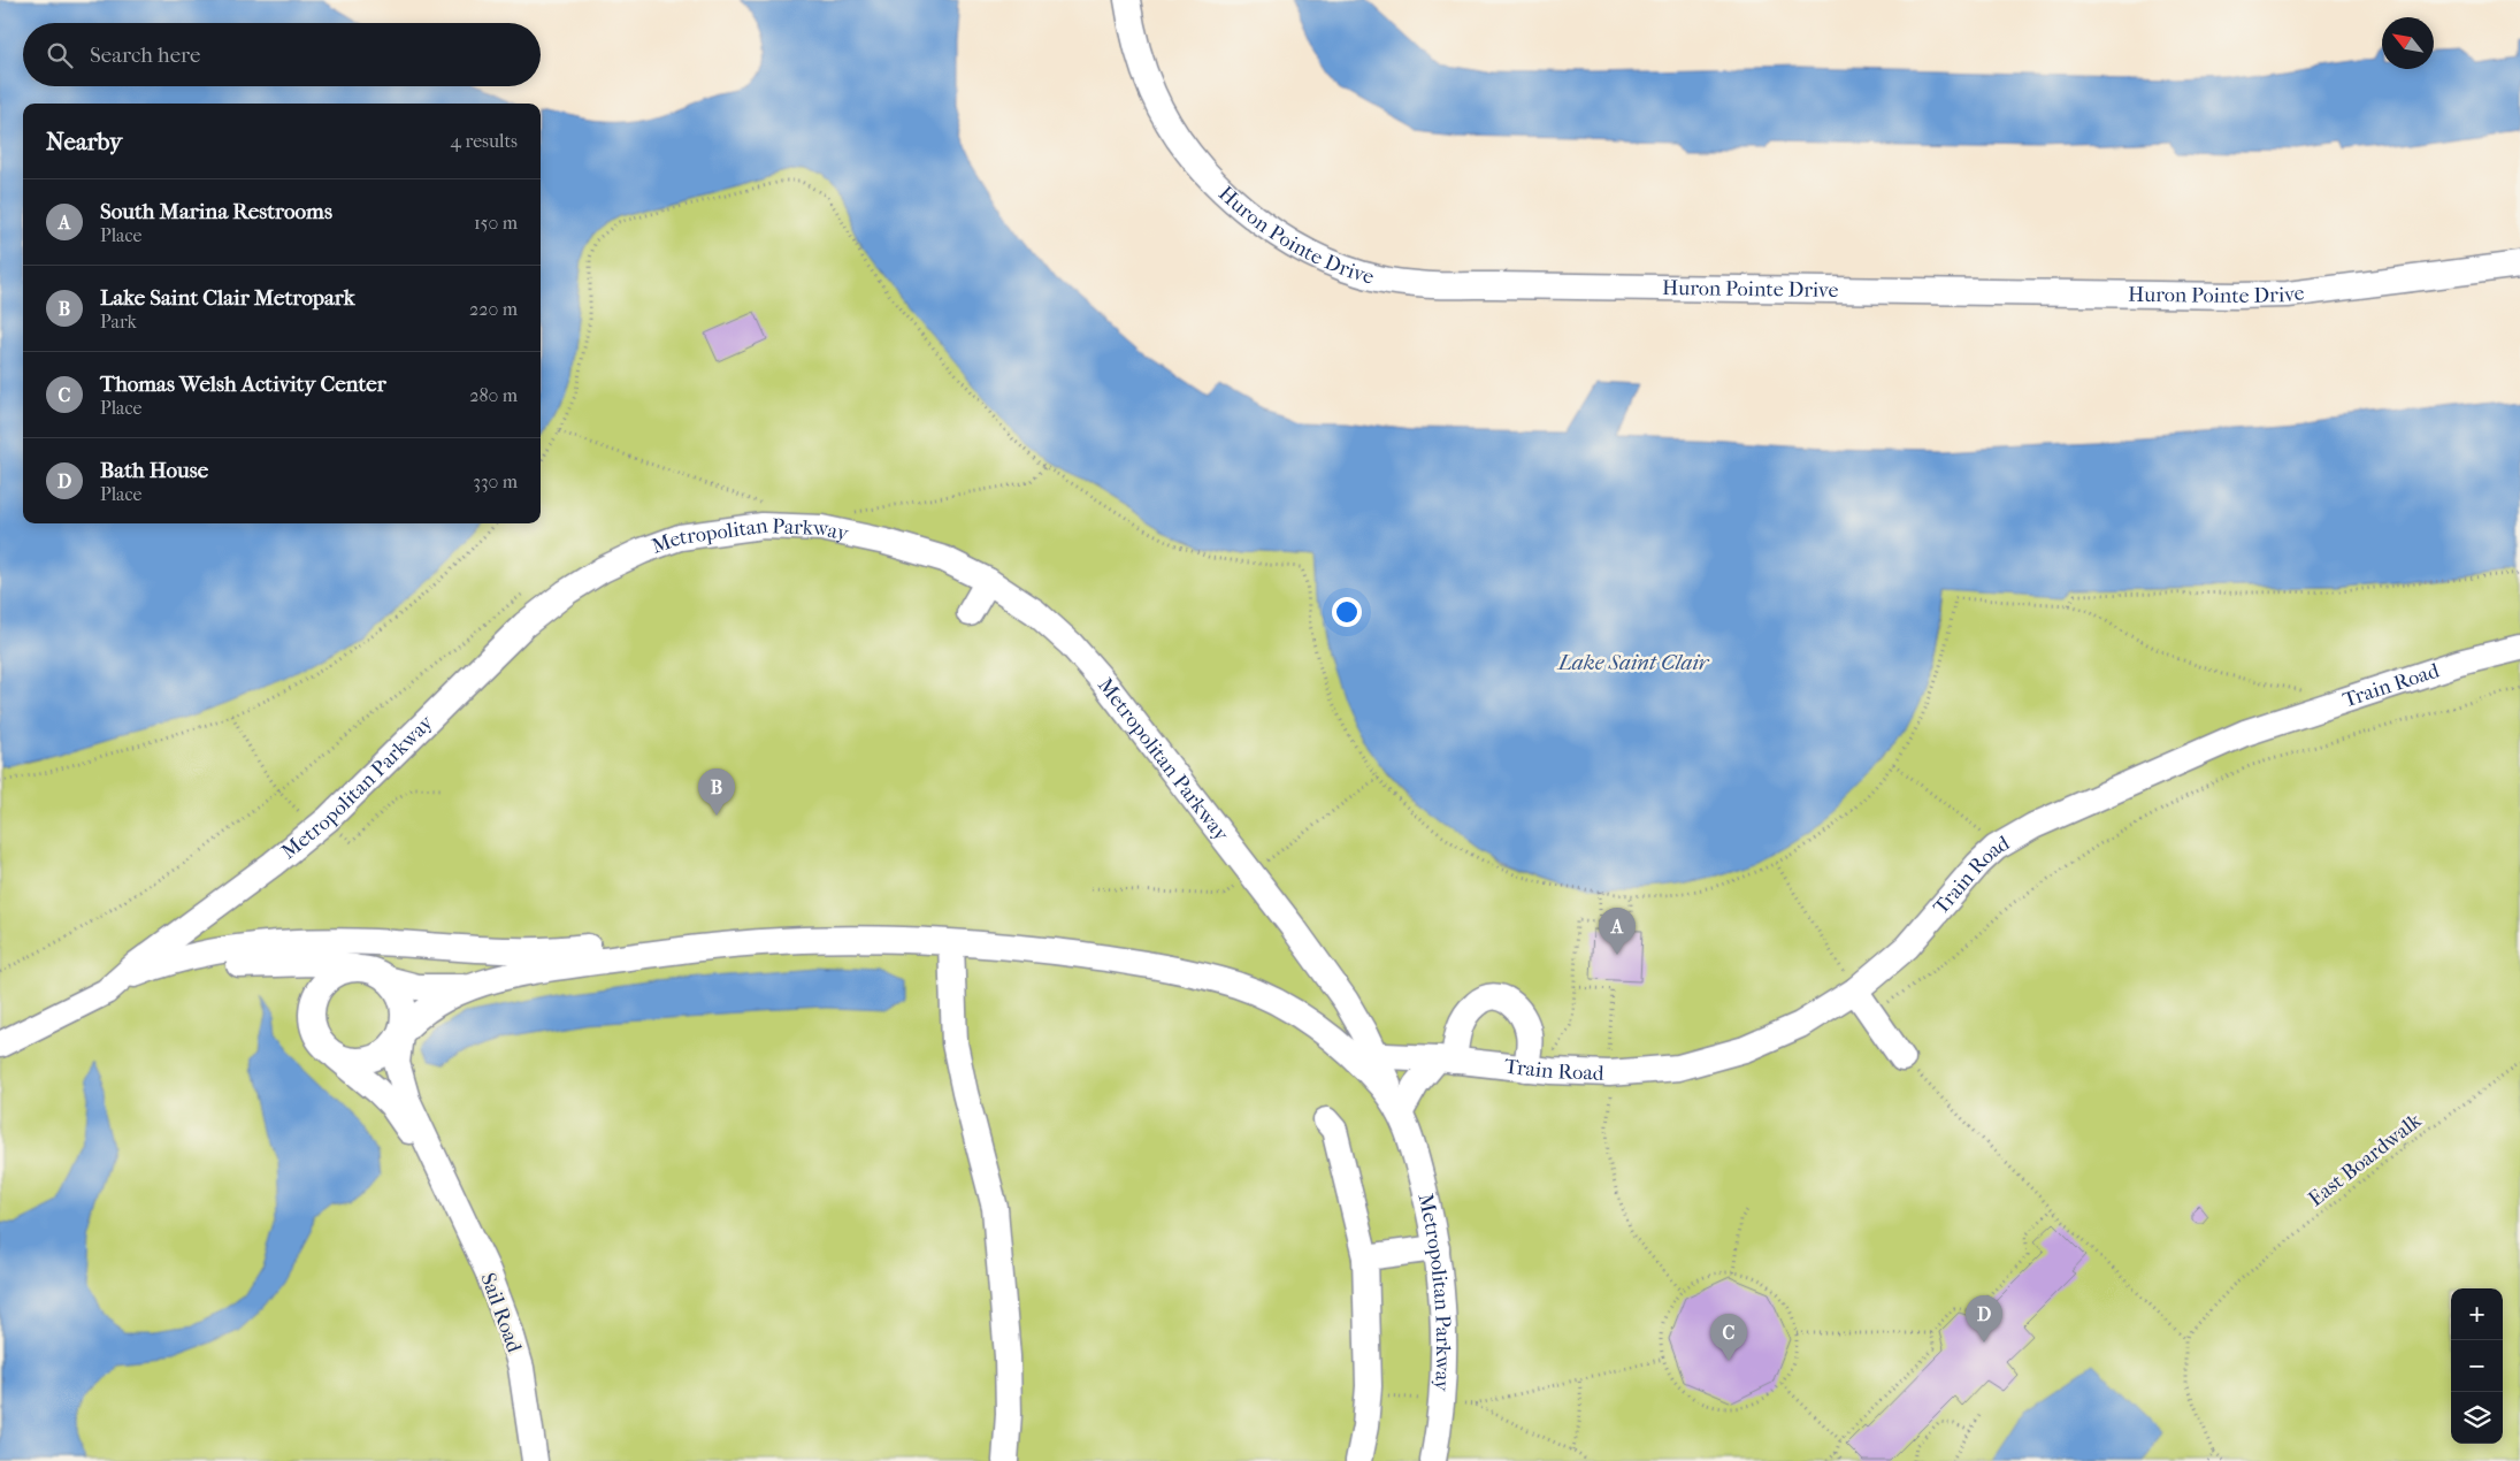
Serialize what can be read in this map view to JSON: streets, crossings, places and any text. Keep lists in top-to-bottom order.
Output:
{
  "streets": {
    "street": [
      "Huron Pointe Drive",
      "Metropolitan Parkway",
      "Train Road",
      "Sail Road"
    ],
    "path": ["East Boardwalk"]
  },
  "crossings": [
    ["Metropolitan Parkway", "Train Road"]
  ],
  "water": ["Lake Saint Clair"],
  "north": "top left",
  "page": {
    "search": "Search here",
    "heading": ["Nearby", "4 results"],
    "list": [
      {
        "mark": "A",
        "name": "South Marina Restrooms",
        "note": "Place",
        "value": "150 m"
      },
      {
        "mark": "B",
        "name": "Lake Saint Clair Metropark",
        "note": "Park",
        "value": "220 m"
      },
      {
        "mark": "C",
        "name": "Thomas Welsh Activity Center",
        "note": "Place",
        "value": "280 m"
      },
      {
        "mark": "D",
        "name": "Bath House",
        "note": "Place",
        "value": "330 m"
      }
    ],
    "pins": [
      "B",
      "A",
      "D",
      "C"
    ],
    "map_buttons": ["+", "−"]
  }
}
